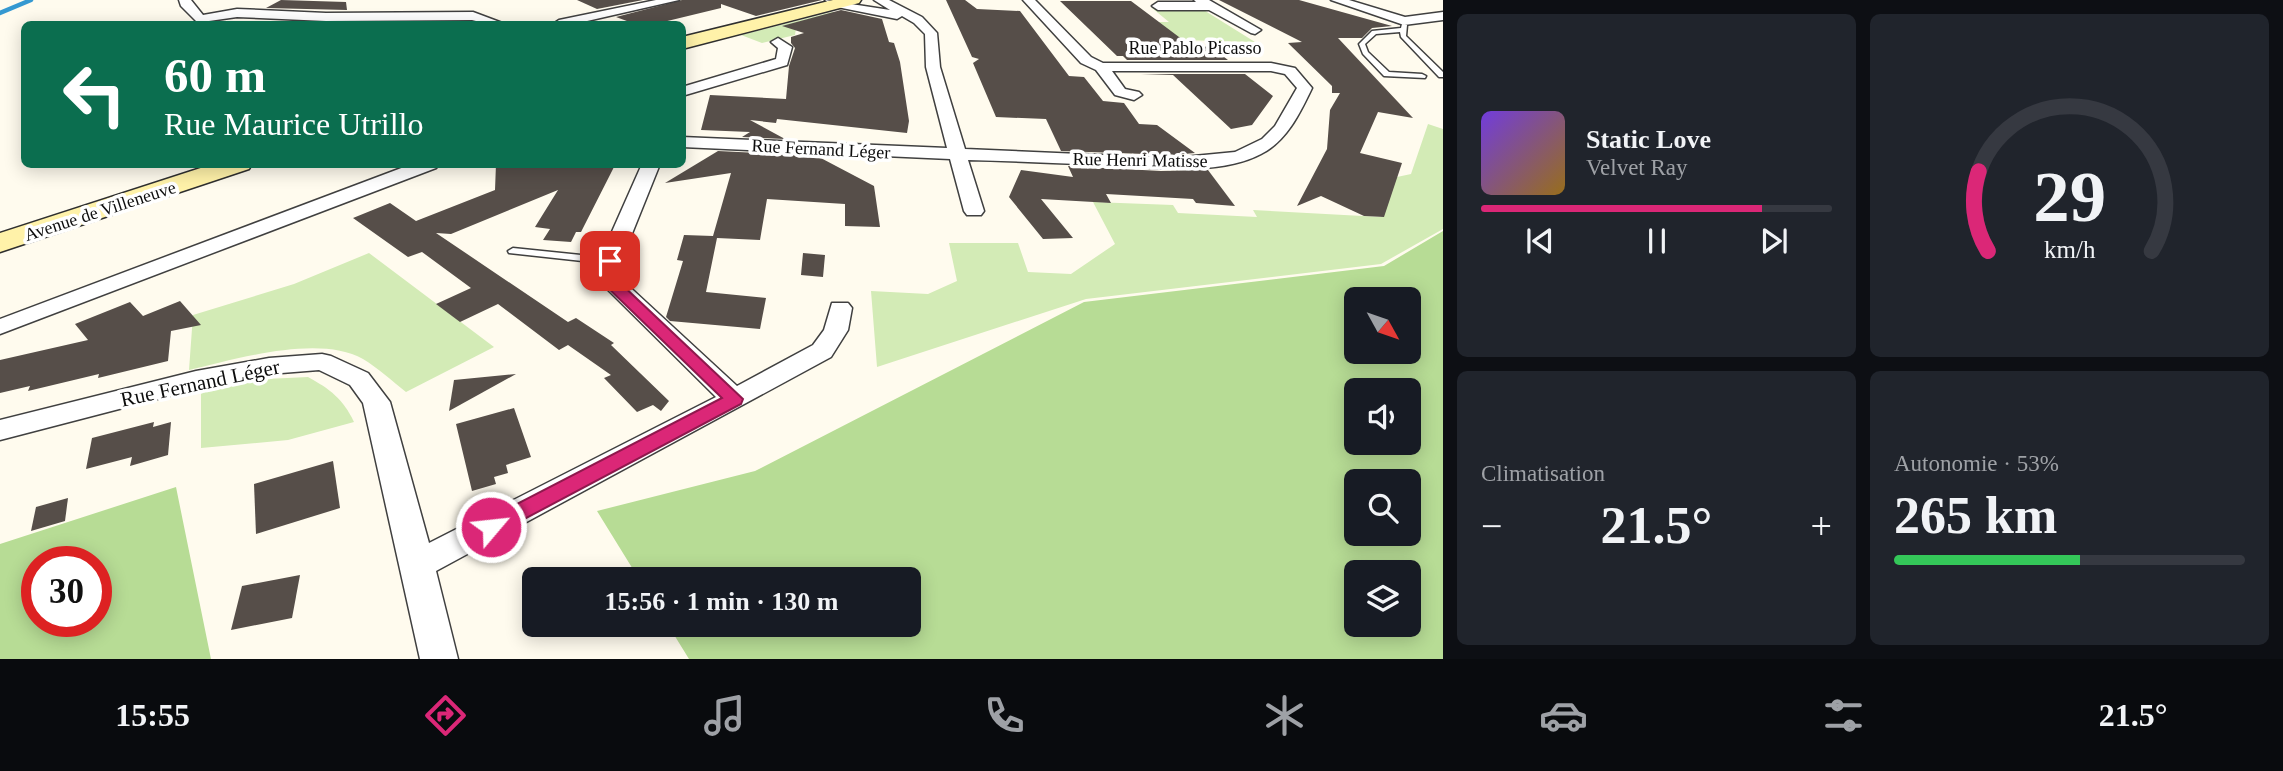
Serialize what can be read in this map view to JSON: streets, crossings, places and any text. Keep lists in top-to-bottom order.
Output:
{
  "streets": {
    "main road": ["Avenue de Villeneuve"],
    "street": ["Rue Pablo Picasso", "Rue Fernand Léger", "Rue Henri Matisse"]
  },
  "crossings": [
    ["Rue Pablo Picasso", "Rue Henri Matisse"],
    ["Rue Fernand Léger", "Rue Henri Matisse"]
  ],
  "north": "bottom right",
  "page": {
    "turn": ["60 m", "Rue Maurice Utrillo"],
    "song": ["Static Love", "Velvet Ray"],
    "tile": [
      "Climatisation",
      ["Autonomie · 53%", "265 km"]
    ],
    "heat": ["−", "21.5°", "+"],
    "limit": "30",
    "trip": "15:56 · 1 min · 130 m",
    "tabs": ["15:55", "21.5°"],
    "gauge": ["29", "km/h"]
  }
}
